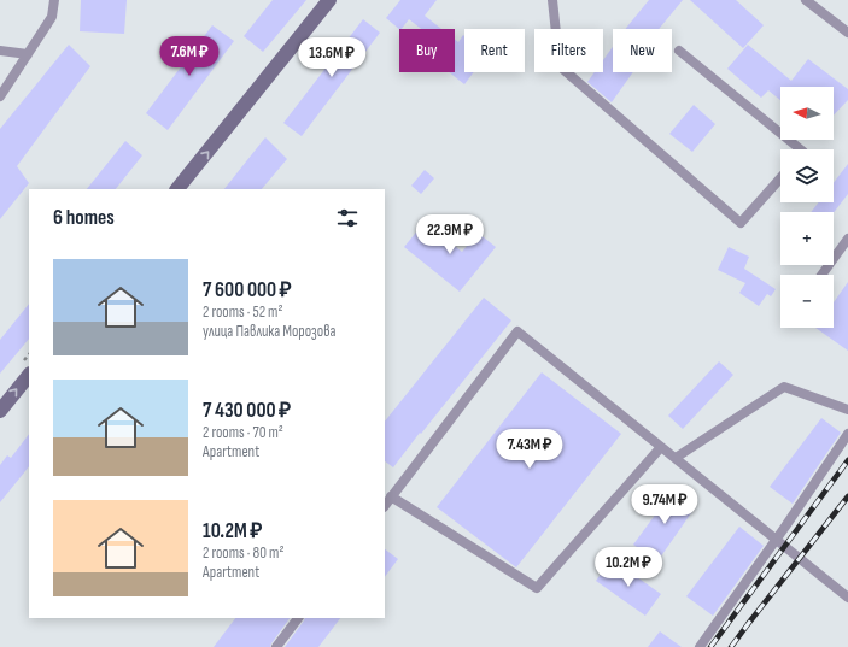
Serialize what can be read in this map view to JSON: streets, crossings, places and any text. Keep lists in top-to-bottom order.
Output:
{
  "north": "left",
  "page": {
    "chip": [
      "Buy",
      "Rent",
      "Filters",
      "New"
    ],
    "price": [
      "7.6M ₽",
      "13.6M ₽",
      "22.9M ₽",
      "7.43M ₽",
      "9.74M ₽",
      "10.2M ₽"
    ],
    "map_buttons": ["+", "−"],
    "heading": "6 homes",
    "list": [
      {
        "name": "7 600 000 ₽",
        "note": "2 rooms · 52 m² · улица Павлика Морозова"
      },
      {
        "name": "7 430 000 ₽",
        "note": "2 rooms · 70 m² · Apartment"
      },
      {
        "name": "10.2M ₽",
        "note": "2 rooms · 80 m² · Apartment"
      }
    ]
  }
}
